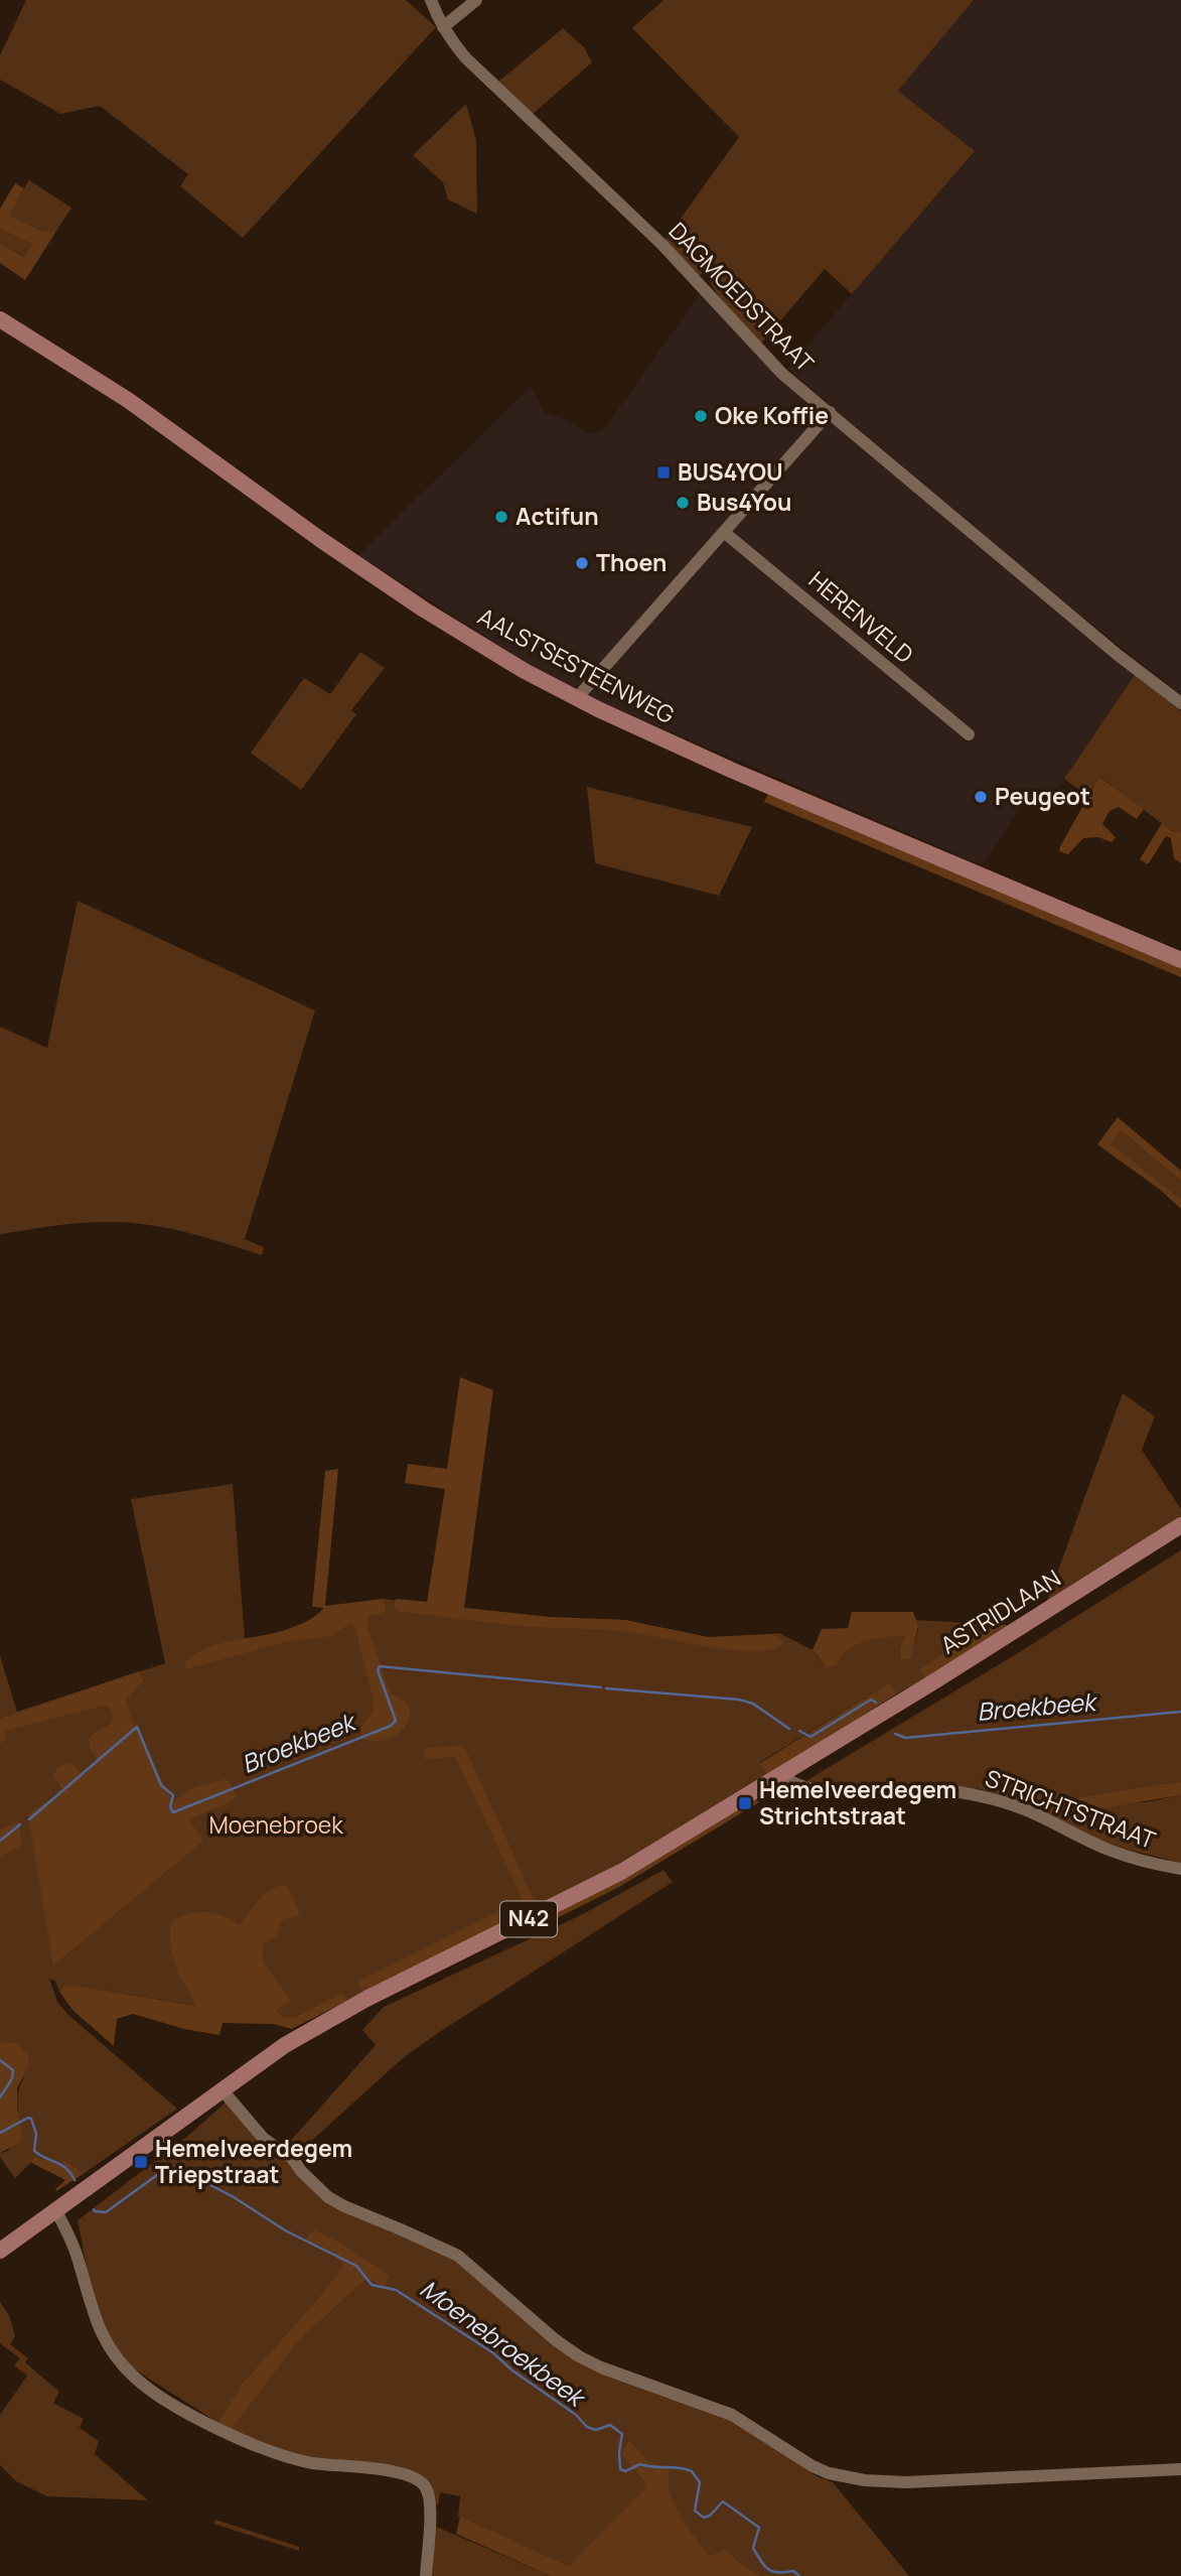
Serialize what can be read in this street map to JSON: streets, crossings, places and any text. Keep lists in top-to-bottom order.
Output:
{
  "streets": {
    "main road": ["AALSTSESTEENWEG", "ASTRIDLAAN", "N42"],
    "street": ["DAGMOEDSTRAAT", "HERENVELD", "STRICHTSTRAAT"]
  },
  "crossings": [
    ["ASTRIDLAAN", "STRICHTSTRAAT"],
    ["ASTRIDLAAN", "N42"],
    ["STRICHTSTRAAT", "N42"]
  ],
  "water": ["Broekbeek", "Moenebroekbeek"],
  "parks": ["Moenebroek"],
  "places": {
    "other": [
      "Oke Koffie",
      "Bus4You",
      "Actifun",
      "Thoen",
      "Peugeot"
    ],
    "transit": ["BUS4YOU", "Hemelveerdegem Strichtstraat", "Hemelveerdegem Triepstraat"]
  }
}
